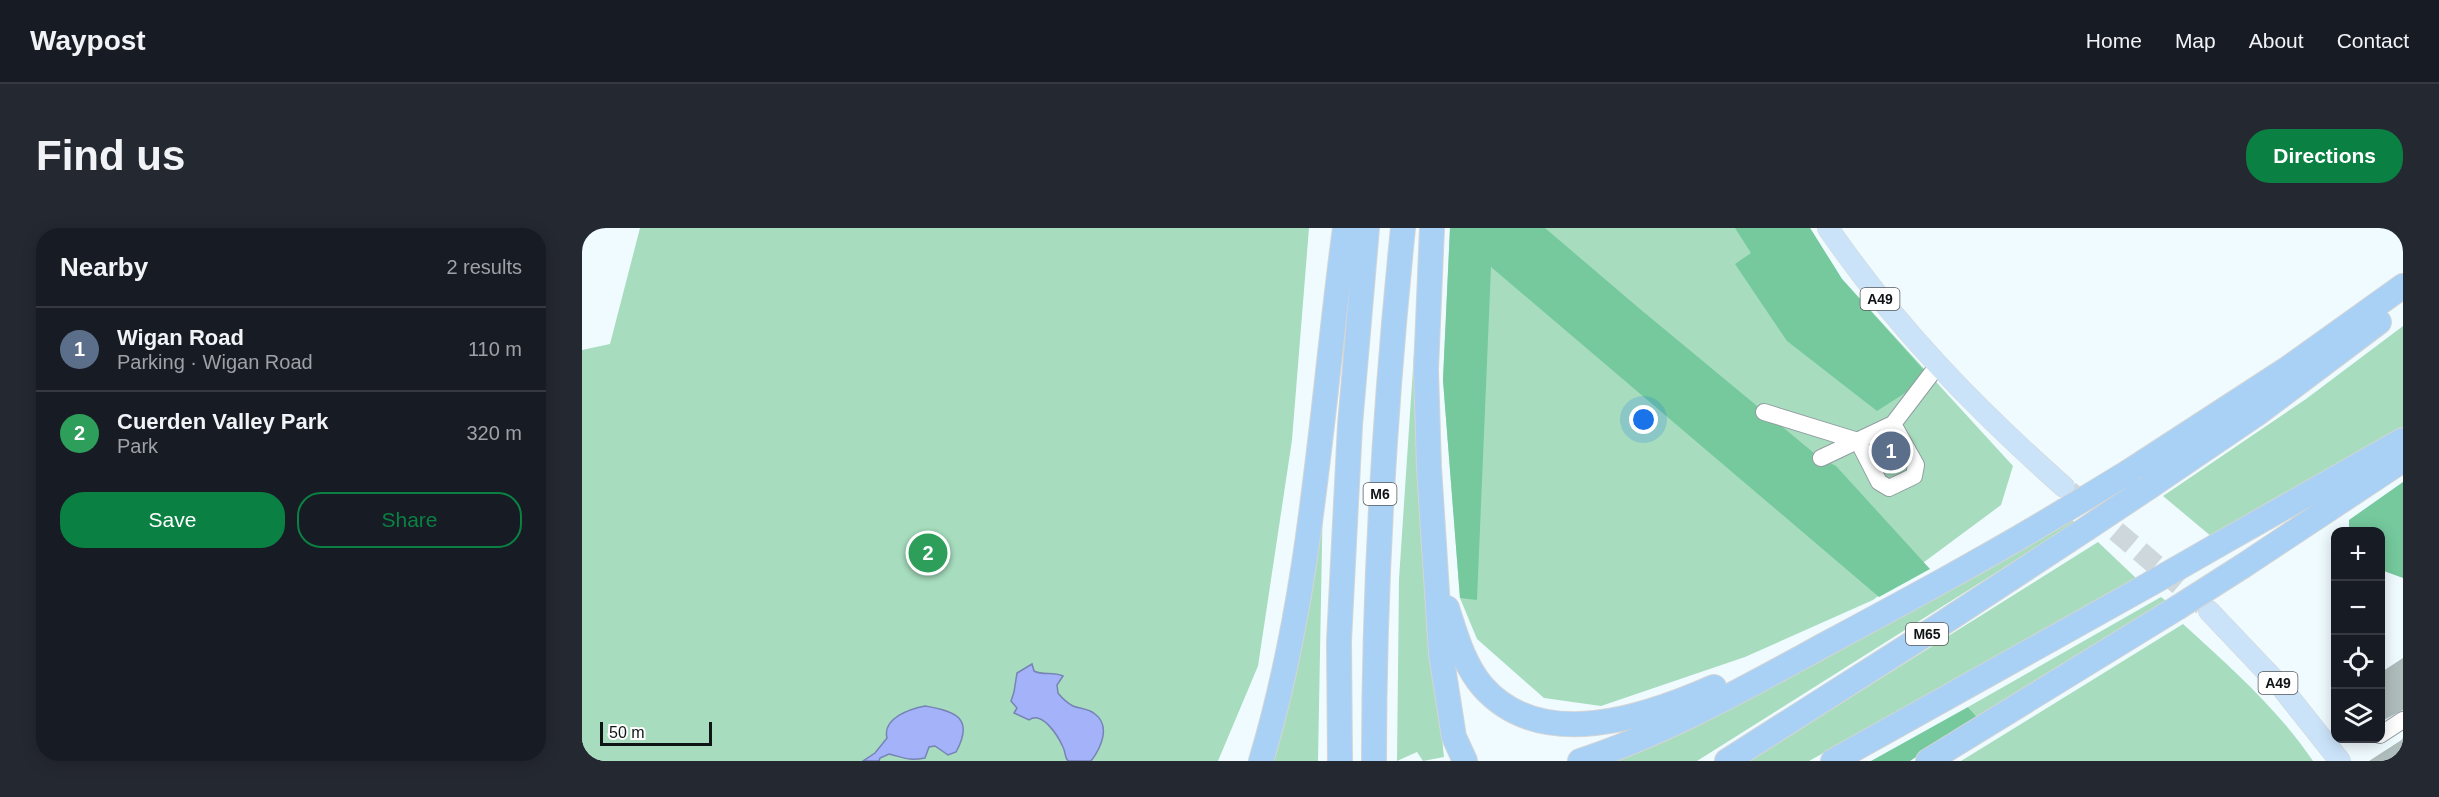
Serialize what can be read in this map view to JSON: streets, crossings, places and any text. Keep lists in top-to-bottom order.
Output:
{
  "streets": {
    "highway": ["M6", "M65"],
    "main road": ["A49"]
  },
  "scale_bar": "50 m",
  "page": {
    "header": "Waypost",
    "nav": [
      "Home",
      "Map",
      "About",
      "Contact"
    ],
    "buttons": [
      "Directions",
      ["Save", "Share"]
    ],
    "title": "Find us",
    "heading": ["Nearby", "2 results"],
    "list": [
      {
        "mark": "1",
        "name": "Wigan Road",
        "note": "Parking · Wigan Road",
        "value": "110 m"
      },
      {
        "mark": "2",
        "name": "Cuerden Valley Park",
        "note": "Park",
        "value": "320 m"
      }
    ],
    "pins": ["1", "2"],
    "map_buttons": ["+", "−"],
    "scale": "50 m"
  }
}
